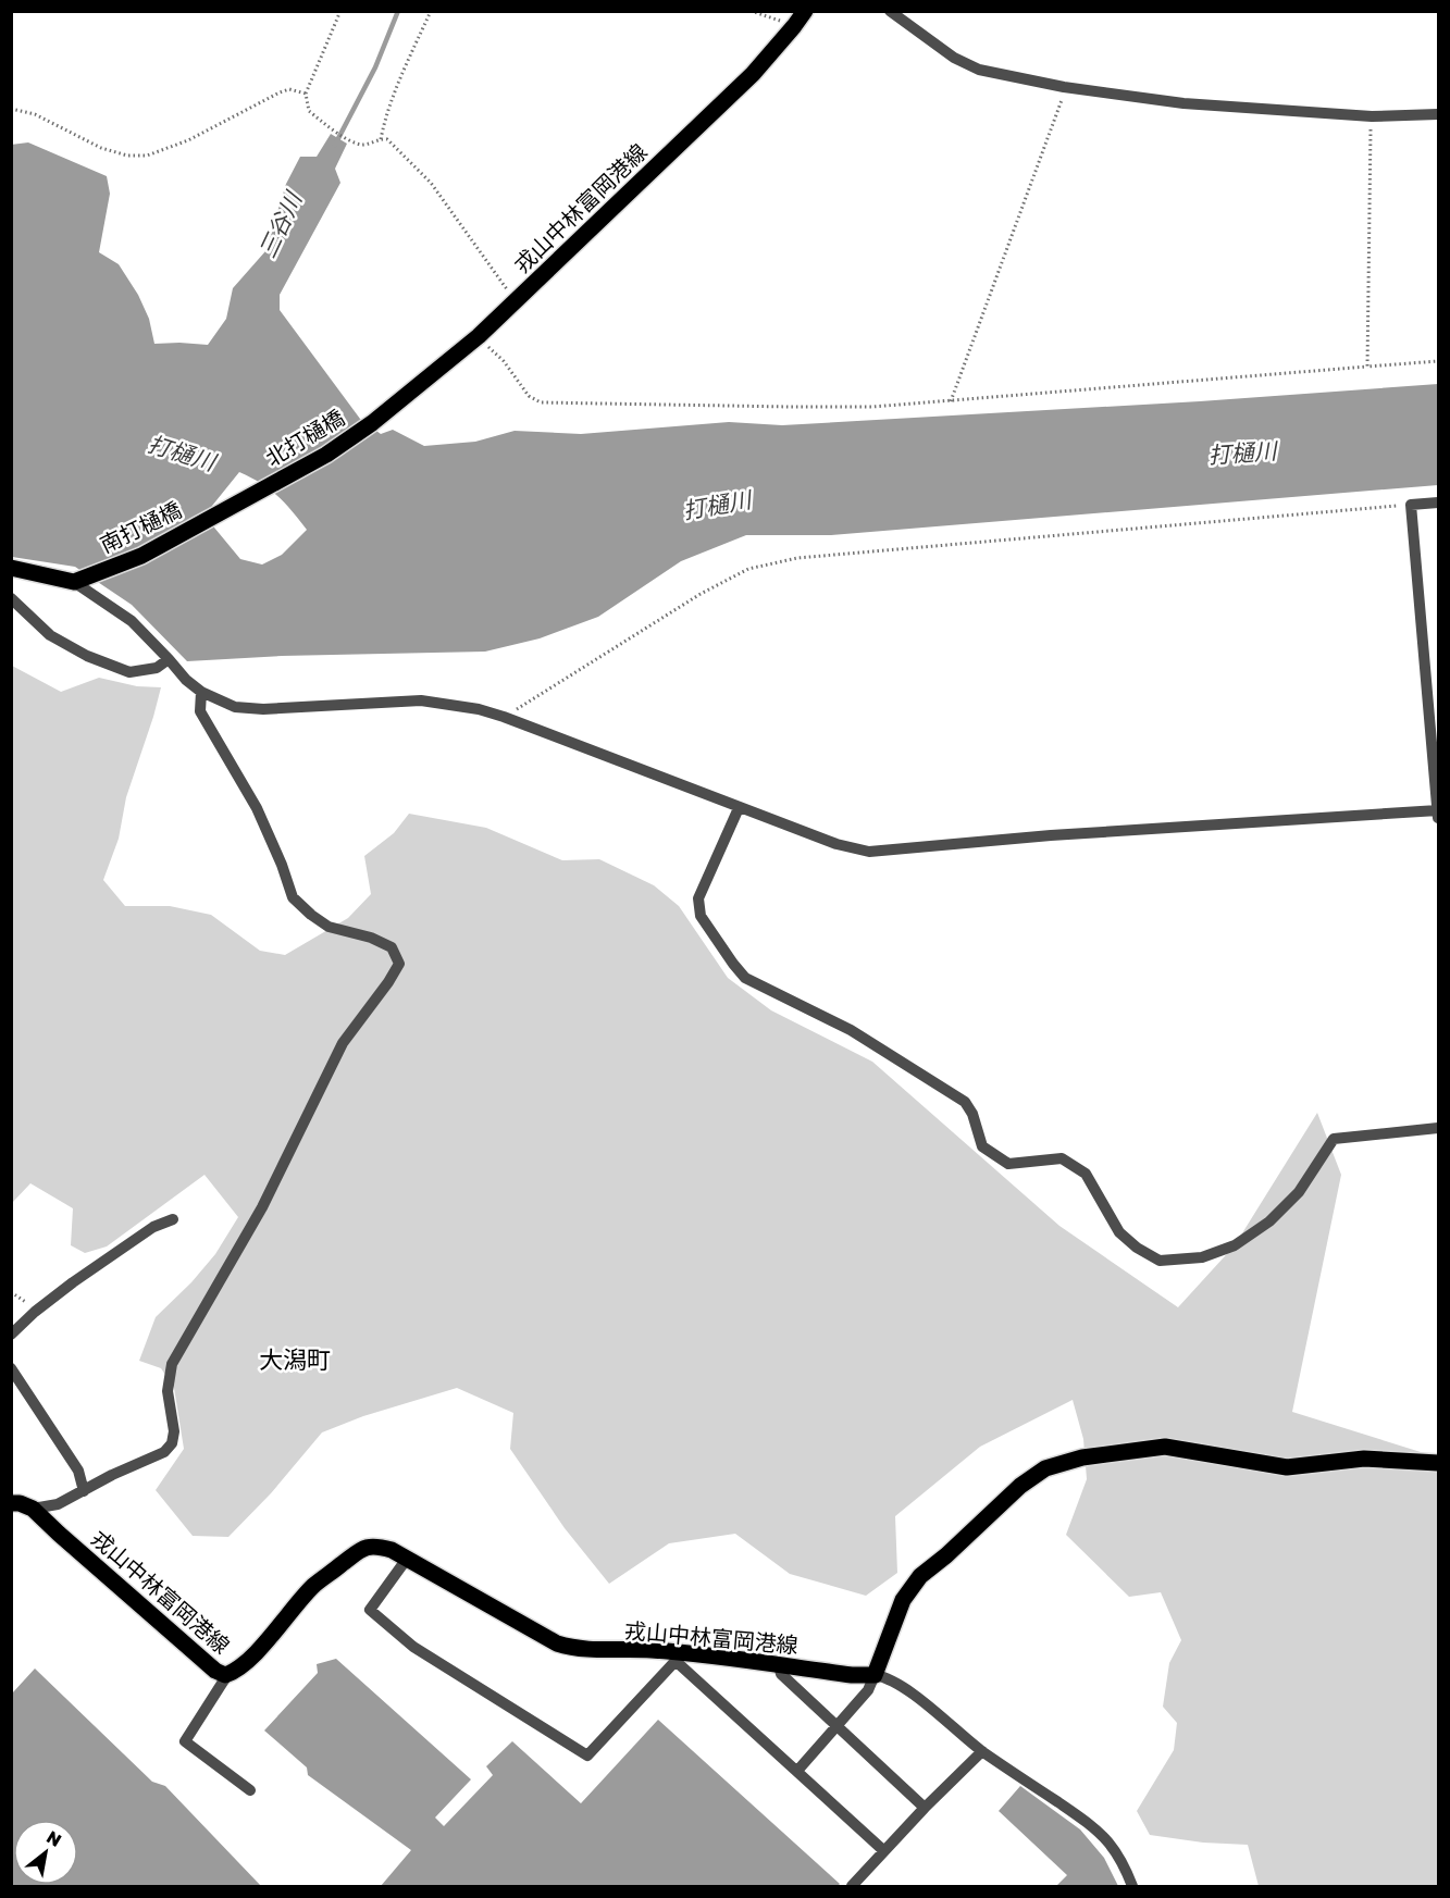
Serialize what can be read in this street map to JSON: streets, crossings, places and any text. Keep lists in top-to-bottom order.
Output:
{
  "streets": {
    "main road": ["戎山中林富岡港線", "北打樋橋", "南打樋橋"]
  },
  "crossings": [
    ["戎山中林富岡港線", "北打樋橋"],
    ["北打樋橋", "南打樋橋"]
  ],
  "districts": ["大潟町"],
  "water": ["三谷川", "打樋川"],
  "north": "top right"
}
